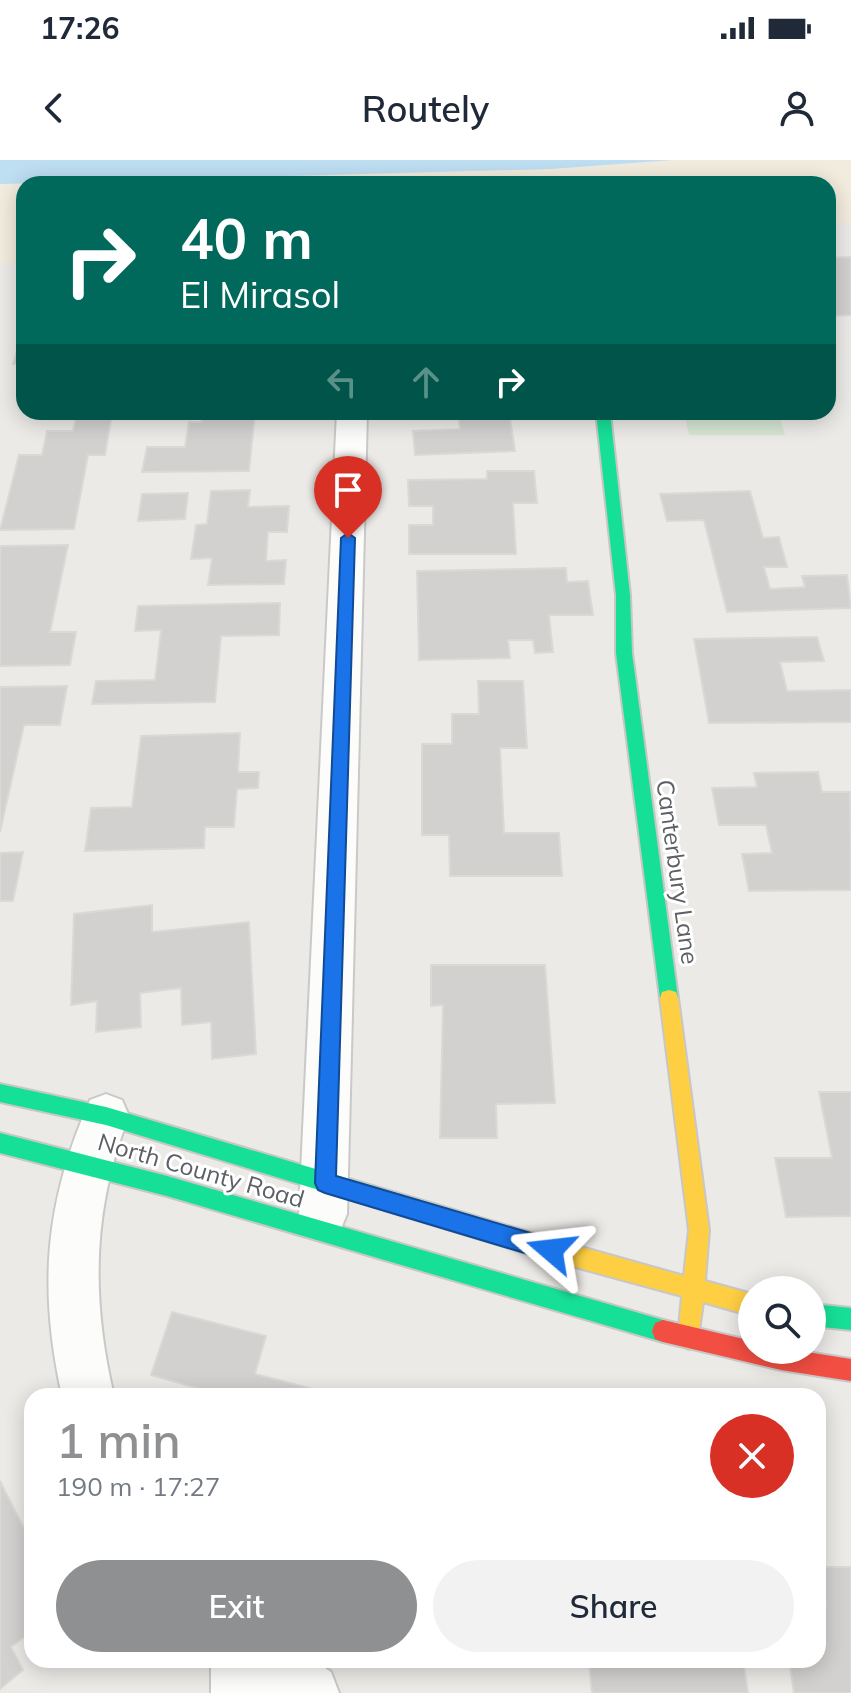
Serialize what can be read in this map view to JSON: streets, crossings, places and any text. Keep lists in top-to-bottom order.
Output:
{
  "streets": {
    "street": ["Canterbury Lane", "North County Road"]
  },
  "crossings": [
    ["Canterbury Lane", "North County Road"]
  ],
  "page": {
    "status": "17:26",
    "header": "Routely",
    "turn": ["40 m", "El Mirasol"],
    "heading": ["1 min", "190 m · 17:27"],
    "buttons": ["Exit", "Share"]
  }
}
